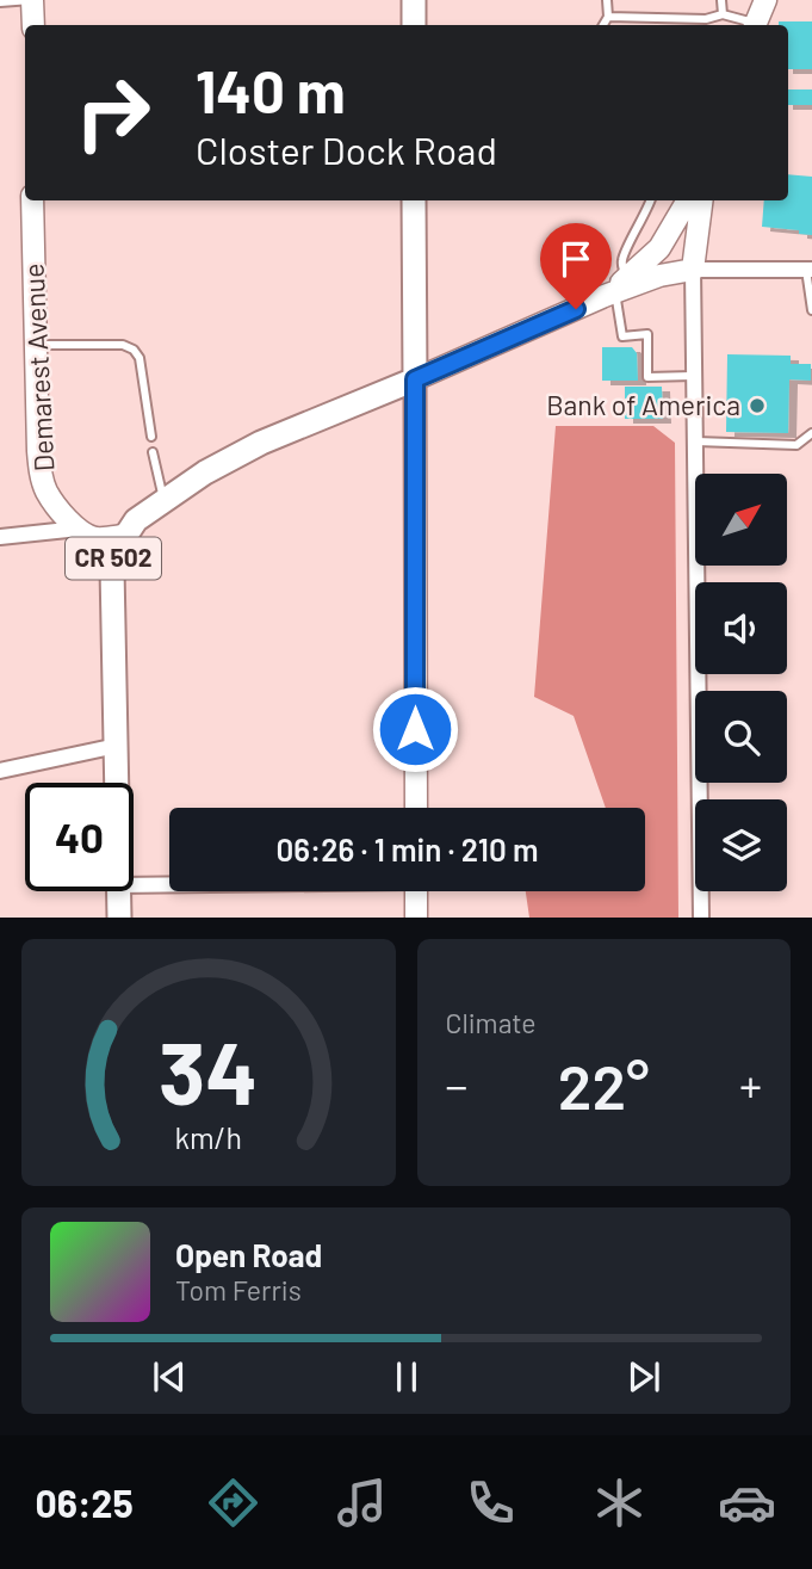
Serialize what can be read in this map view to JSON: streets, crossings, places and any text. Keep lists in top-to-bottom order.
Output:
{
  "streets": {
    "main road": ["CR 502"],
    "street": ["Demarest Avenue"]
  },
  "places": ["Bank of America"],
  "north": "top right",
  "page": {
    "turn": ["140 m", "Closter Dock Road"],
    "limit": "40",
    "trip": "06:26 · 1 min · 210 m",
    "tile": "Climate",
    "heat": ["−", "22°", "+"],
    "song": ["Open Road", "Tom Ferris"],
    "tabs": "06:25",
    "gauge": ["34", "km/h"]
  }
}
